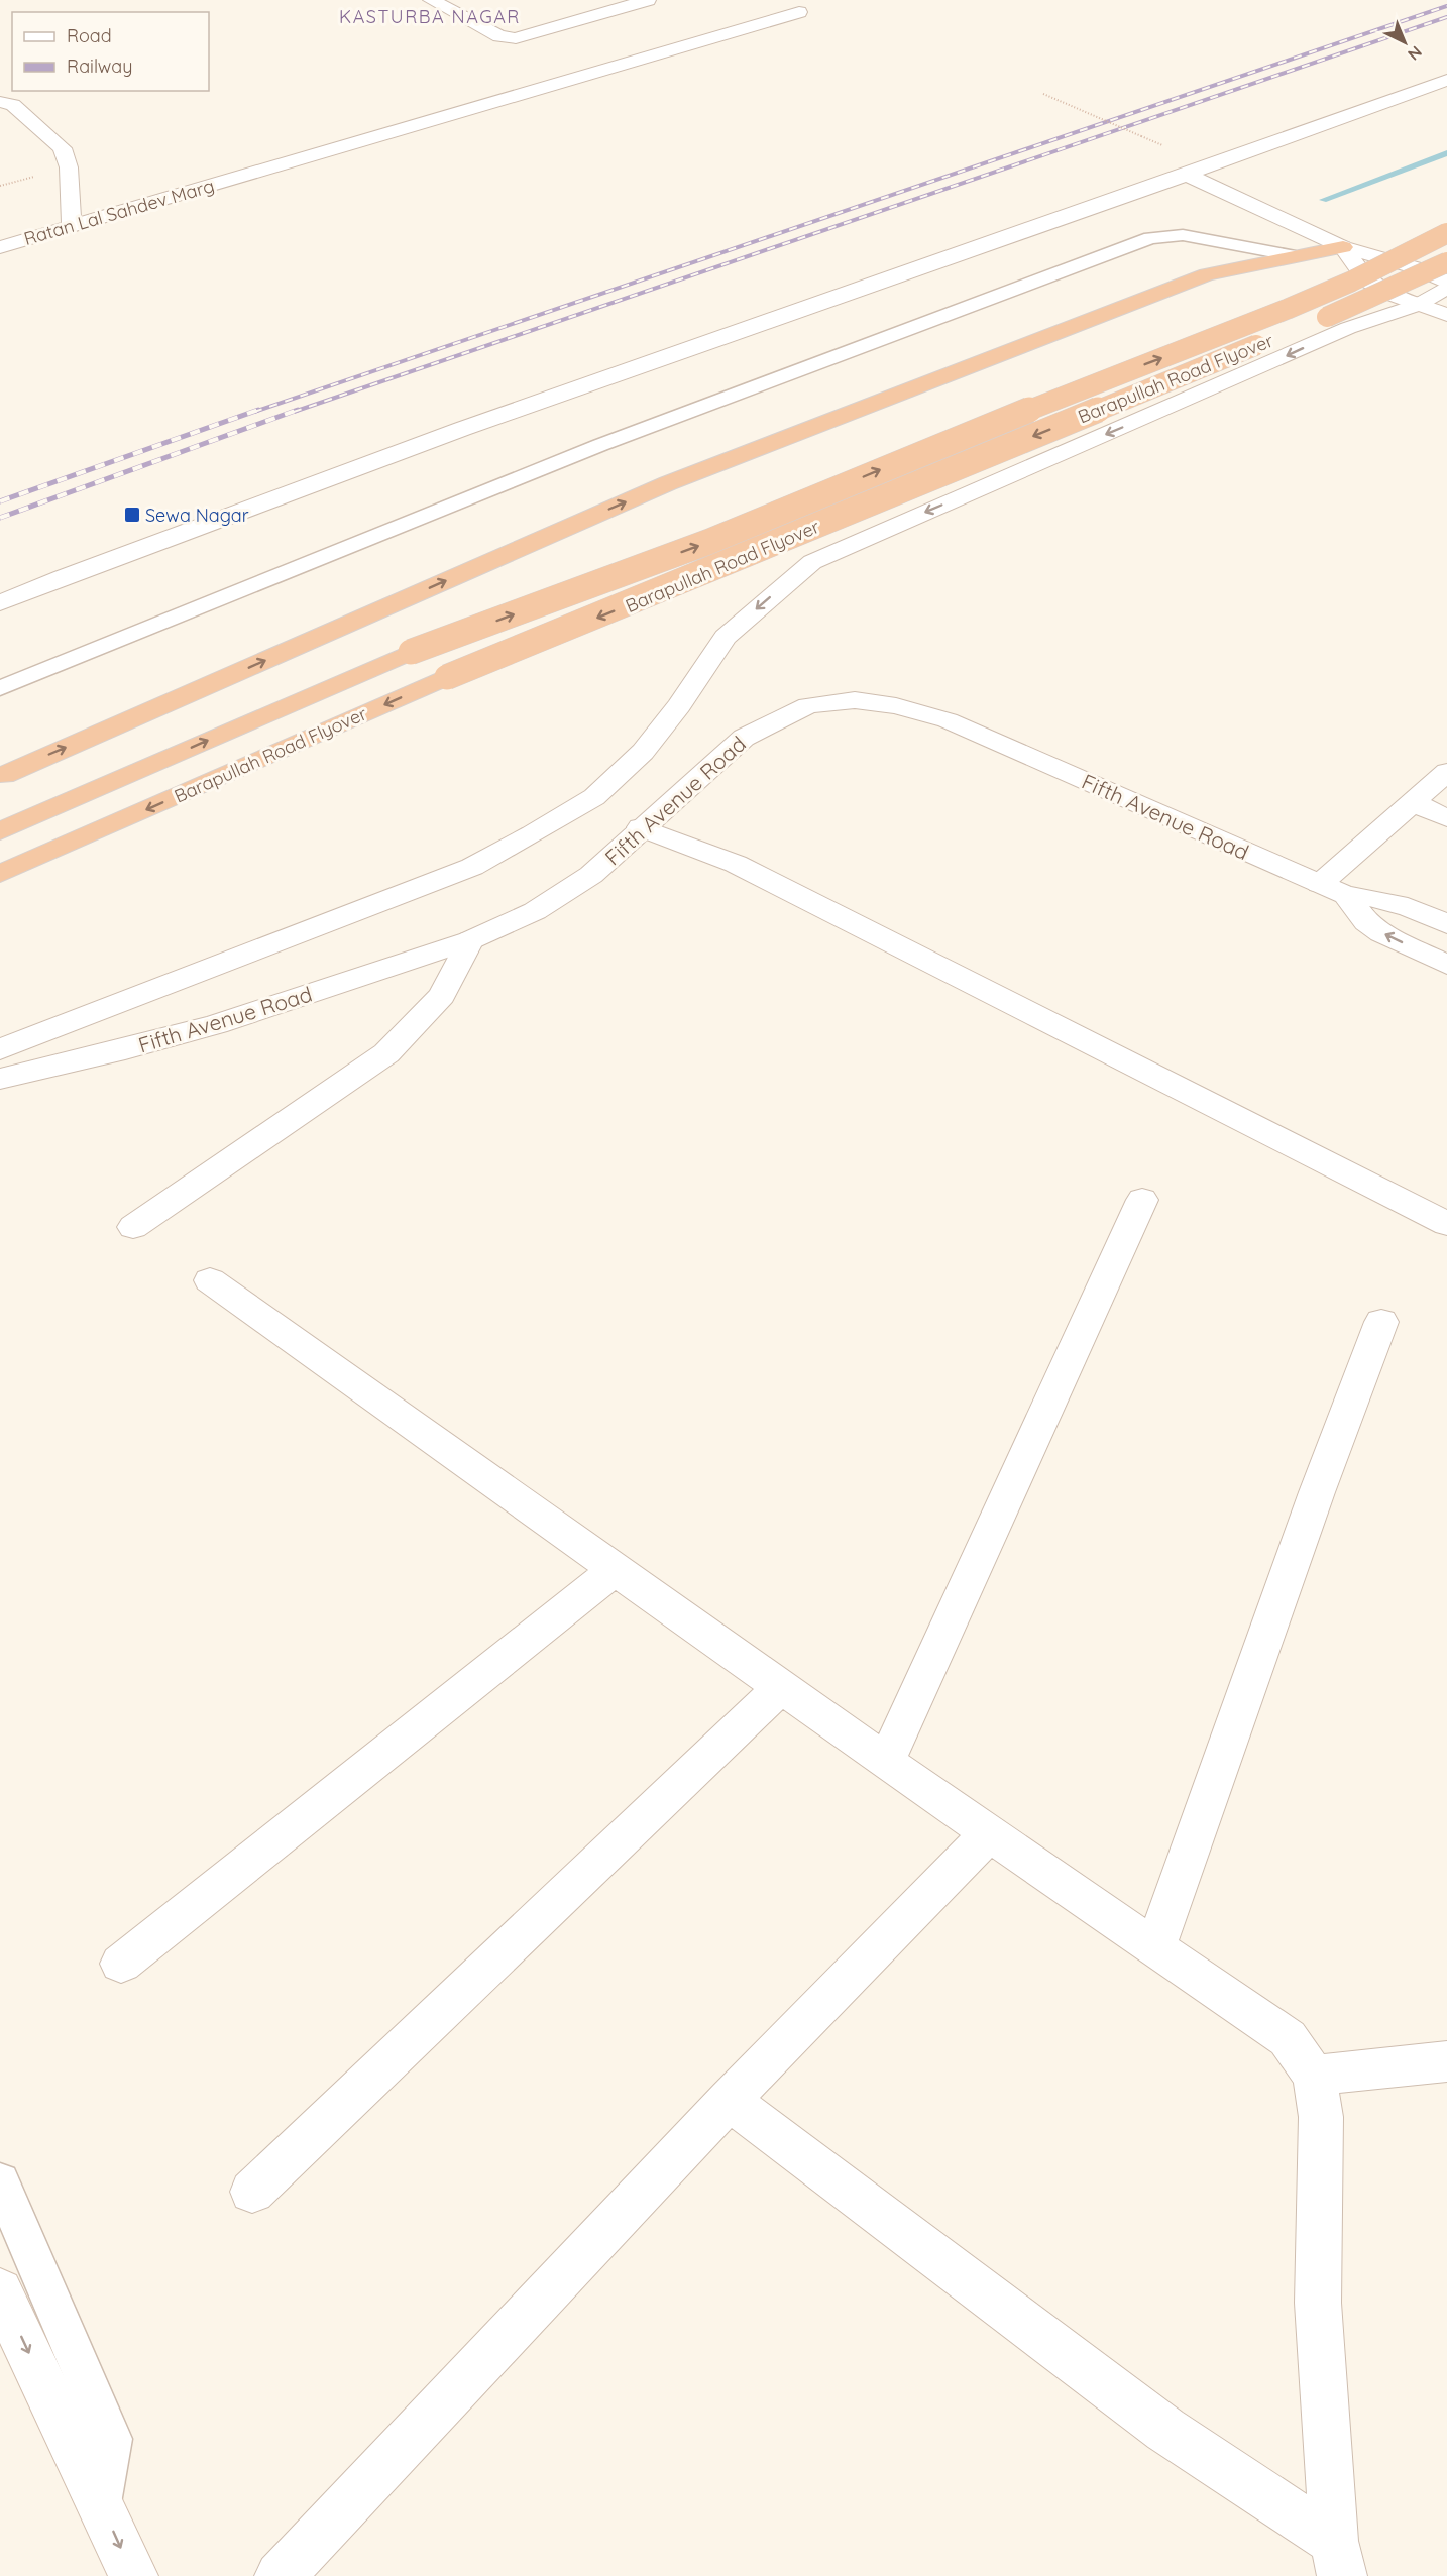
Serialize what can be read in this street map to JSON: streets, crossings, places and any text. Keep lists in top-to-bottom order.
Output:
{
  "streets": {
    "highway": ["Barapullah Road Flyover"],
    "street": ["Ratan Lal Sahdev Marg", "Fifth Avenue Road"]
  },
  "districts": ["KASTURBA NAGAR"],
  "places": {
    "transit": ["Sewa Nagar"]
  },
  "legend": ["Road", "Railway"],
  "north": "bottom right"
}
